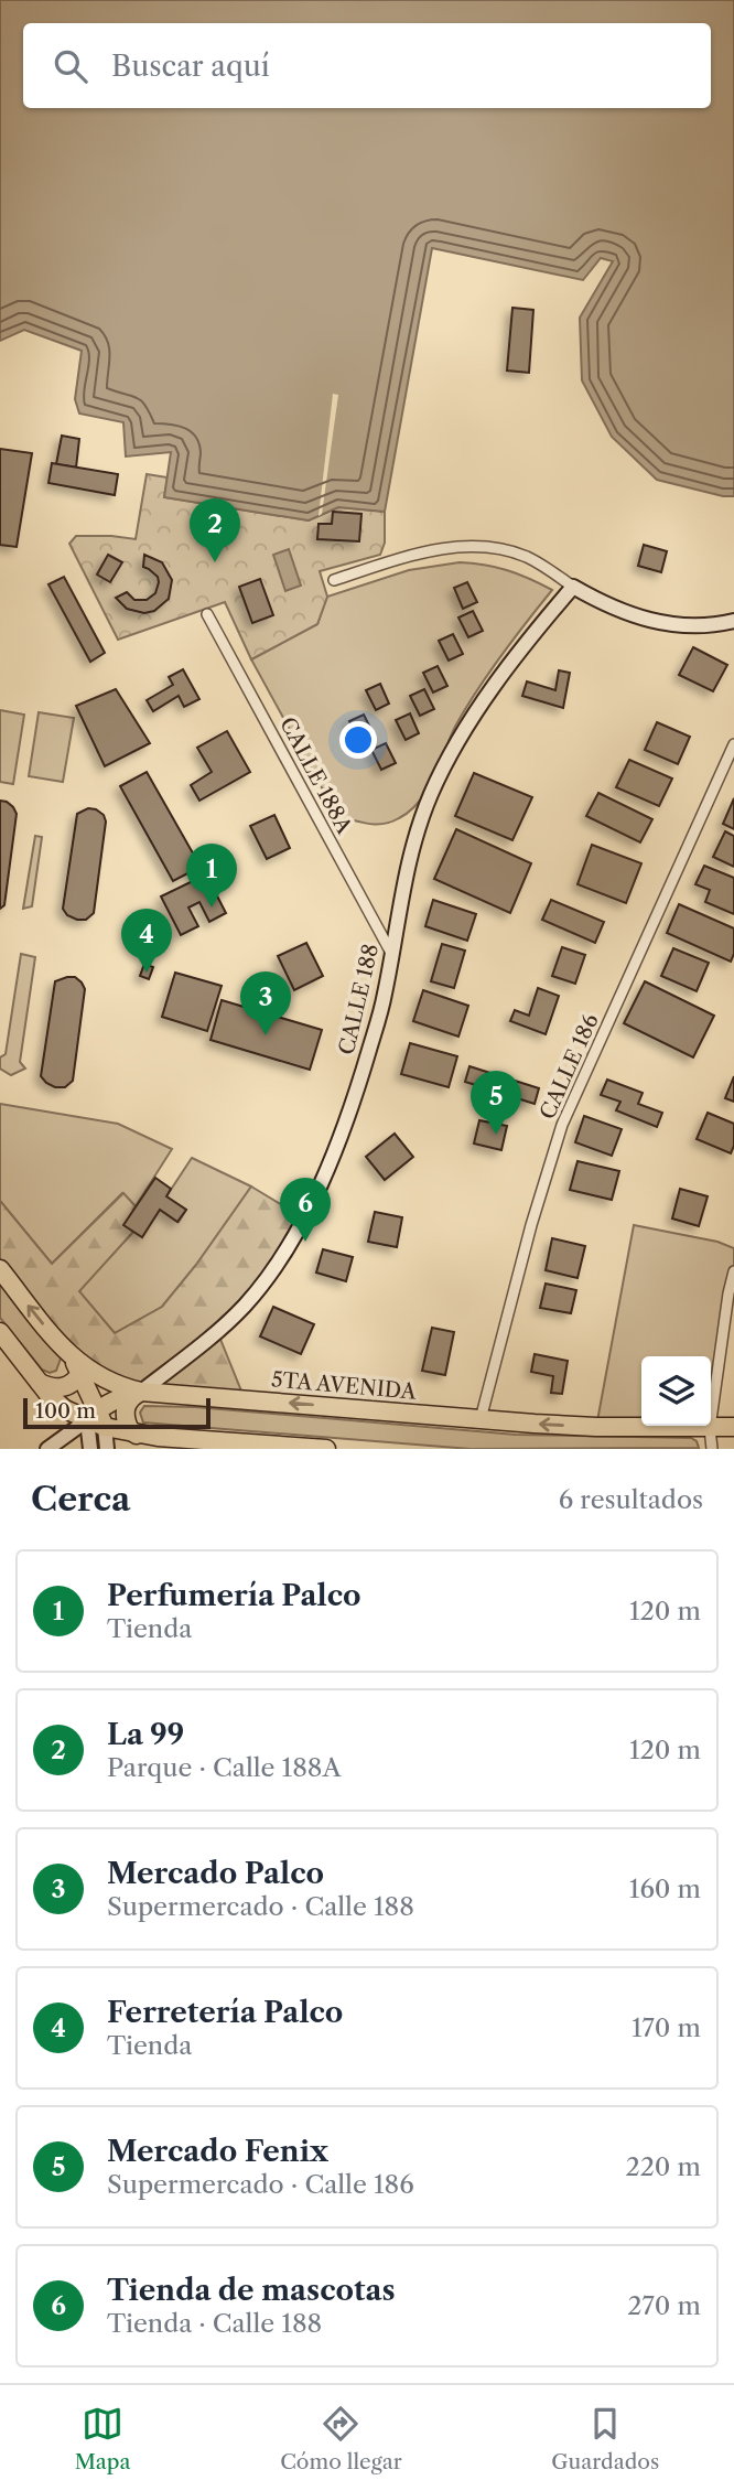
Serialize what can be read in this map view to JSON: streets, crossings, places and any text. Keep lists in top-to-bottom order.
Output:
{
  "streets": {
    "highway": ["5TA AVENIDA"],
    "street": ["CALLE 188A", "CALLE 188", "CALLE 186"]
  },
  "crossings": [
    ["CALLE 188A", "CALLE 188"],
    ["CALLE 188", "5TA AVENIDA"],
    ["CALLE 186", "5TA AVENIDA"]
  ],
  "one_way": ["5TA AVENIDA"],
  "scale_bar": "100 m",
  "page": {
    "search": "Buscar aquí",
    "pins": [
      "2",
      "1",
      "4",
      "3",
      "5",
      "6"
    ],
    "scale": "100 m",
    "heading": ["Cerca", "6 resultados"],
    "list": [
      {
        "mark": "1",
        "name": "Perfumería Palco",
        "note": "Tienda",
        "value": "120 m"
      },
      {
        "mark": "2",
        "name": "La 99",
        "note": "Parque · Calle 188A",
        "value": "120 m"
      },
      {
        "mark": "3",
        "name": "Mercado Palco",
        "note": "Supermercado · Calle 188",
        "value": "160 m"
      },
      {
        "mark": "4",
        "name": "Ferretería Palco",
        "note": "Tienda",
        "value": "170 m"
      },
      {
        "mark": "5",
        "name": "Mercado Fenix",
        "note": "Supermercado · Calle 186",
        "value": "220 m"
      },
      {
        "mark": "6",
        "name": "Tienda de mascotas",
        "note": "Tienda · Calle 188",
        "value": "270 m"
      }
    ],
    "nav": ["Mapa", "Cómo llegar", "Guardados"]
  }
}
